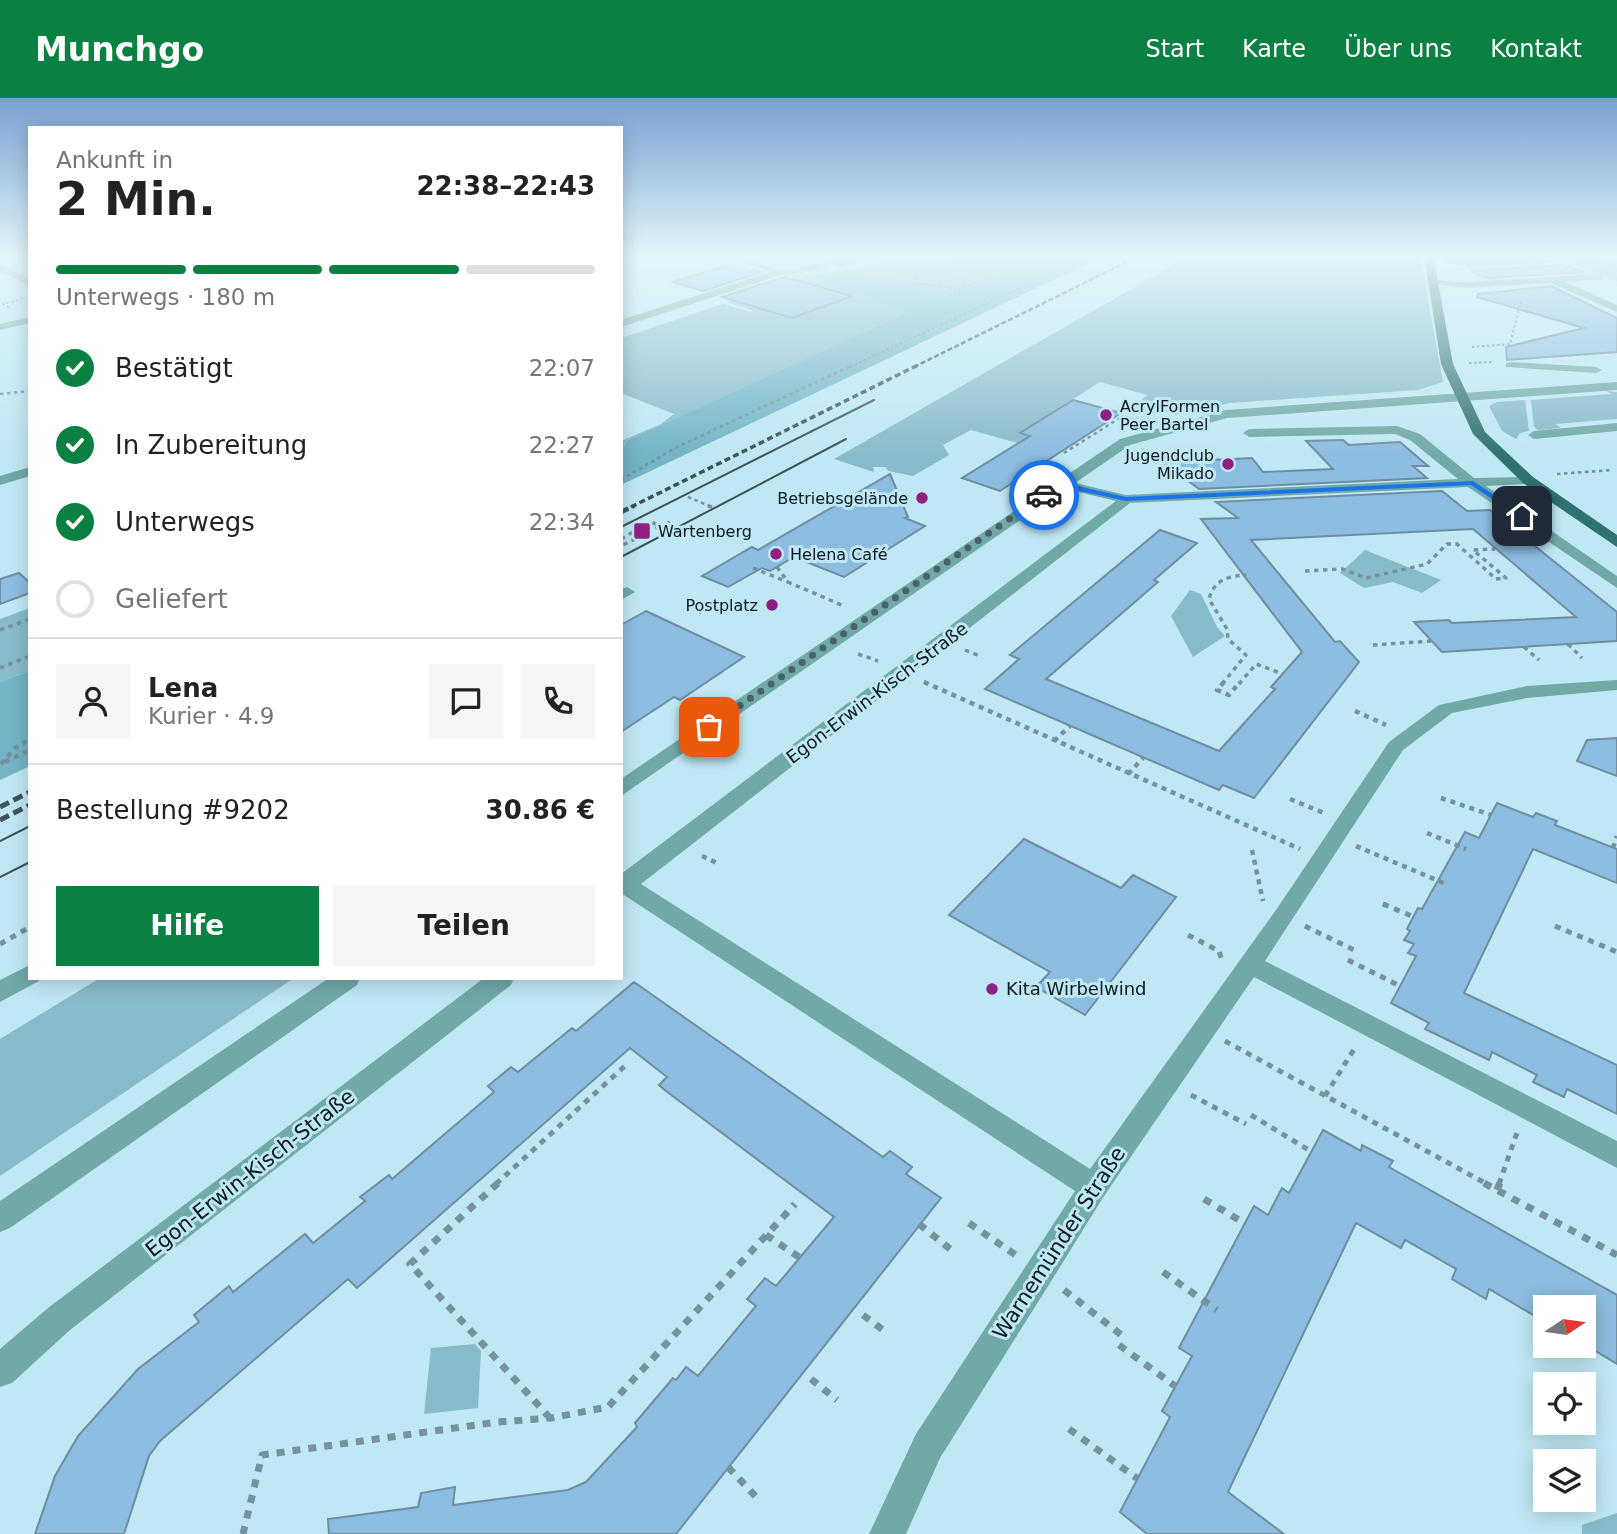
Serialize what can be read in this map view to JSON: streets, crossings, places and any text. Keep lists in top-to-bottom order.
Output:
{
  "streets": {
    "street": ["Egon-Erwin-Kisch-Straße", "Warnemünder Straße"]
  },
  "crossings": [
    ["Egon-Erwin-Kisch-Straße", "Warnemünder Straße"]
  ],
  "places": {
    "other": [
      "AcrylFormen Peer Bartel",
      "Jugendclub Mikado",
      "Betriebsgelände",
      "Helena Café",
      "Postplatz",
      "Kita Wirbelwind"
    ],
    "transit": ["Wartenberg"]
  },
  "north": "right",
  "page": {
    "header": "Munchgo",
    "nav": [
      "Start",
      "Karte",
      "Über uns",
      "Kontakt"
    ],
    "heading": ["2 Min.", "Ankunft in", "22:38–22:43"],
    "panel": [
      "Lena",
      "Kurier · 4.9",
      "Bestellung #9202",
      "30.86 €"
    ],
    "bar": "Unterwegs · 180 m",
    "list": [
      ["Bestätigt", "22:07"],
      ["In Zubereitung", "22:27"],
      ["Unterwegs", "22:34"],
      "Geliefert"
    ],
    "buttons": ["Hilfe", "Teilen"]
  }
}
